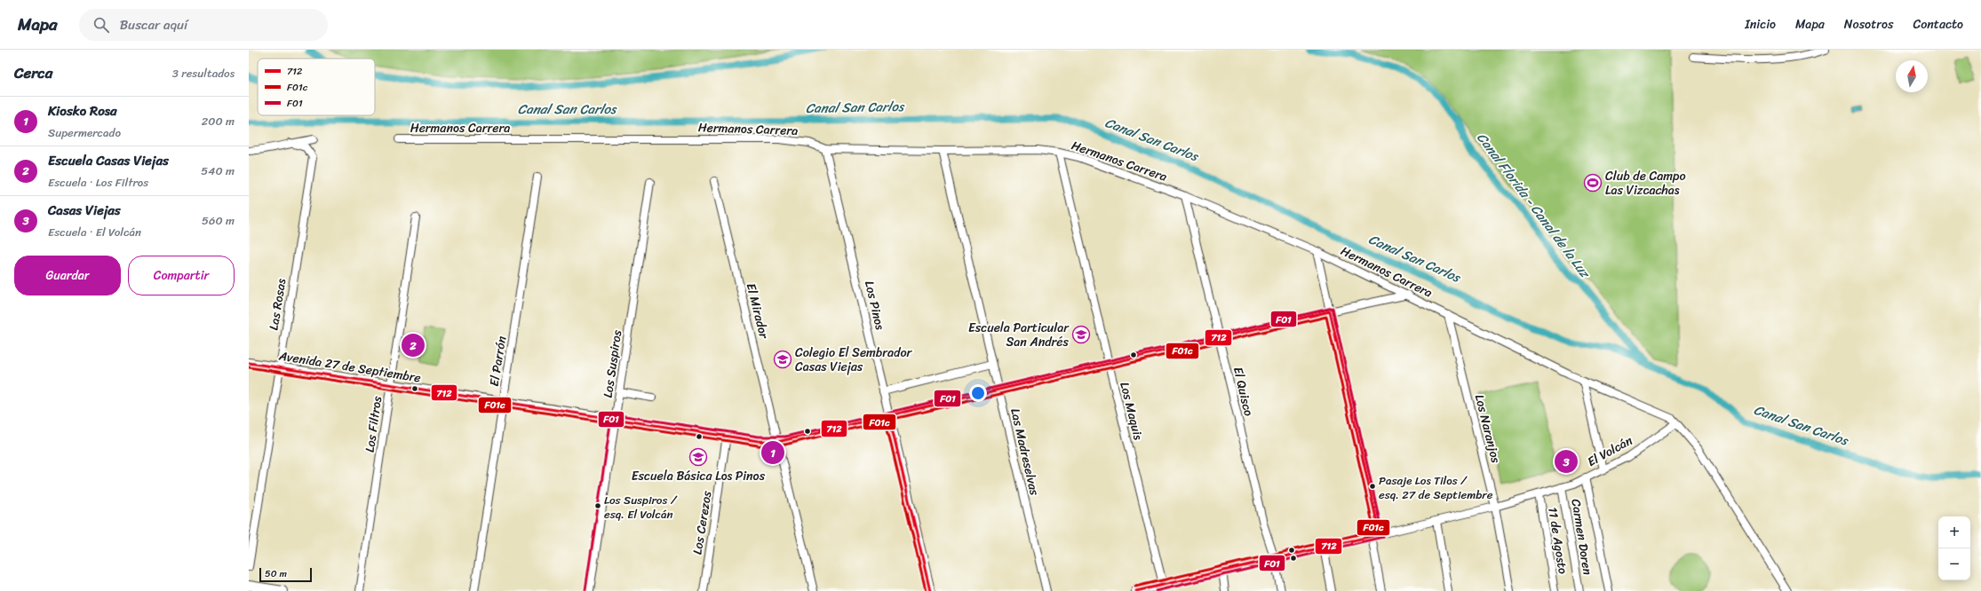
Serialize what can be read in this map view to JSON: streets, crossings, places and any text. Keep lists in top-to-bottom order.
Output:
{
  "streets": {
    "street": [
      "Hermanos Carrera",
      "Las Rosas",
      "Los Pinos",
      "El Mirador",
      "El Parrón",
      "Los Suspiros",
      "Avenida 27 de Septiembre",
      "El Quisco",
      "Los Maquis",
      "Los Filtros",
      "Los Naranjos",
      "El Volcán",
      "Las Madreselvas",
      "Los Cerezos",
      "Carmen Doren",
      "11 de Agosto"
    ]
  },
  "crossings": [
    ["Hermanos Carrera", "Los Pinos"],
    ["Hermanos Carrera", "Avenida 27 de Septiembre"],
    ["Hermanos Carrera", "El Quisco"],
    ["Hermanos Carrera", "Los Maquis"],
    ["Hermanos Carrera", "Los Naranjos"],
    ["Hermanos Carrera", "El Volcán"],
    ["Hermanos Carrera", "Las Madreselvas"],
    ["Las Rosas", "Avenida 27 de Septiembre"],
    ["Los Pinos", "Avenida 27 de Septiembre"],
    ["El Mirador", "Avenida 27 de Septiembre"],
    ["El Parrón", "Avenida 27 de Septiembre"],
    ["Los Suspiros", "Avenida 27 de Septiembre"],
    ["Avenida 27 de Septiembre", "El Quisco"],
    ["Avenida 27 de Septiembre", "Los Maquis"],
    ["Avenida 27 de Septiembre", "Los Filtros"],
    ["Avenida 27 de Septiembre", "Las Madreselvas"],
    ["Avenida 27 de Septiembre", "Los Cerezos"],
    ["El Quisco", "El Volcán"],
    ["Los Maquis", "El Volcán"],
    ["Los Naranjos", "El Volcán"],
    ["El Volcán", "Carmen Doren"],
    ["El Volcán", "11 de Agosto"]
  ],
  "water": ["Canal San Carlos", "Canal Florida - Canal de la Luz"],
  "places": {
    "sports": ["Club de Campo Las Vizcachas"],
    "school or university": ["Escuela Particular San Andrés", "Colegio El Sembrador Casas Viejas", "Escuela Básica Los Pinos"],
    "other": ["Pasaje Los Tilos / esq. 27 de Septiembre", "Los Suspiros / esq. El Volcán"]
  },
  "lines": ["transit line F01", "transit line 712", "transit line F01c"],
  "legend": ["712", "F01c", "F01"],
  "scale_bar": "50 m",
  "north": "top",
  "page": {
    "header": "Mapa",
    "search": "Buscar aquí",
    "nav": [
      "Inicio",
      "Mapa",
      "Nosotros",
      "Contacto"
    ],
    "heading": ["Cerca", "3 resultados"],
    "list": [
      {
        "mark": "1",
        "name": "Kiosko Rosa",
        "note": "Supermercado",
        "value": "200 m"
      },
      {
        "mark": "2",
        "name": "Escuela Casas Viejas",
        "note": "Escuela · Los Filtros",
        "value": "540 m"
      },
      {
        "mark": "3",
        "name": "Casas Viejas",
        "note": "Escuela · El Volcán",
        "value": "560 m"
      }
    ],
    "buttons": ["Guardar", "Compartir"],
    "pins": ["2", "1", "3"],
    "map_buttons": ["+", "−"],
    "scale": "50 m"
  }
}
